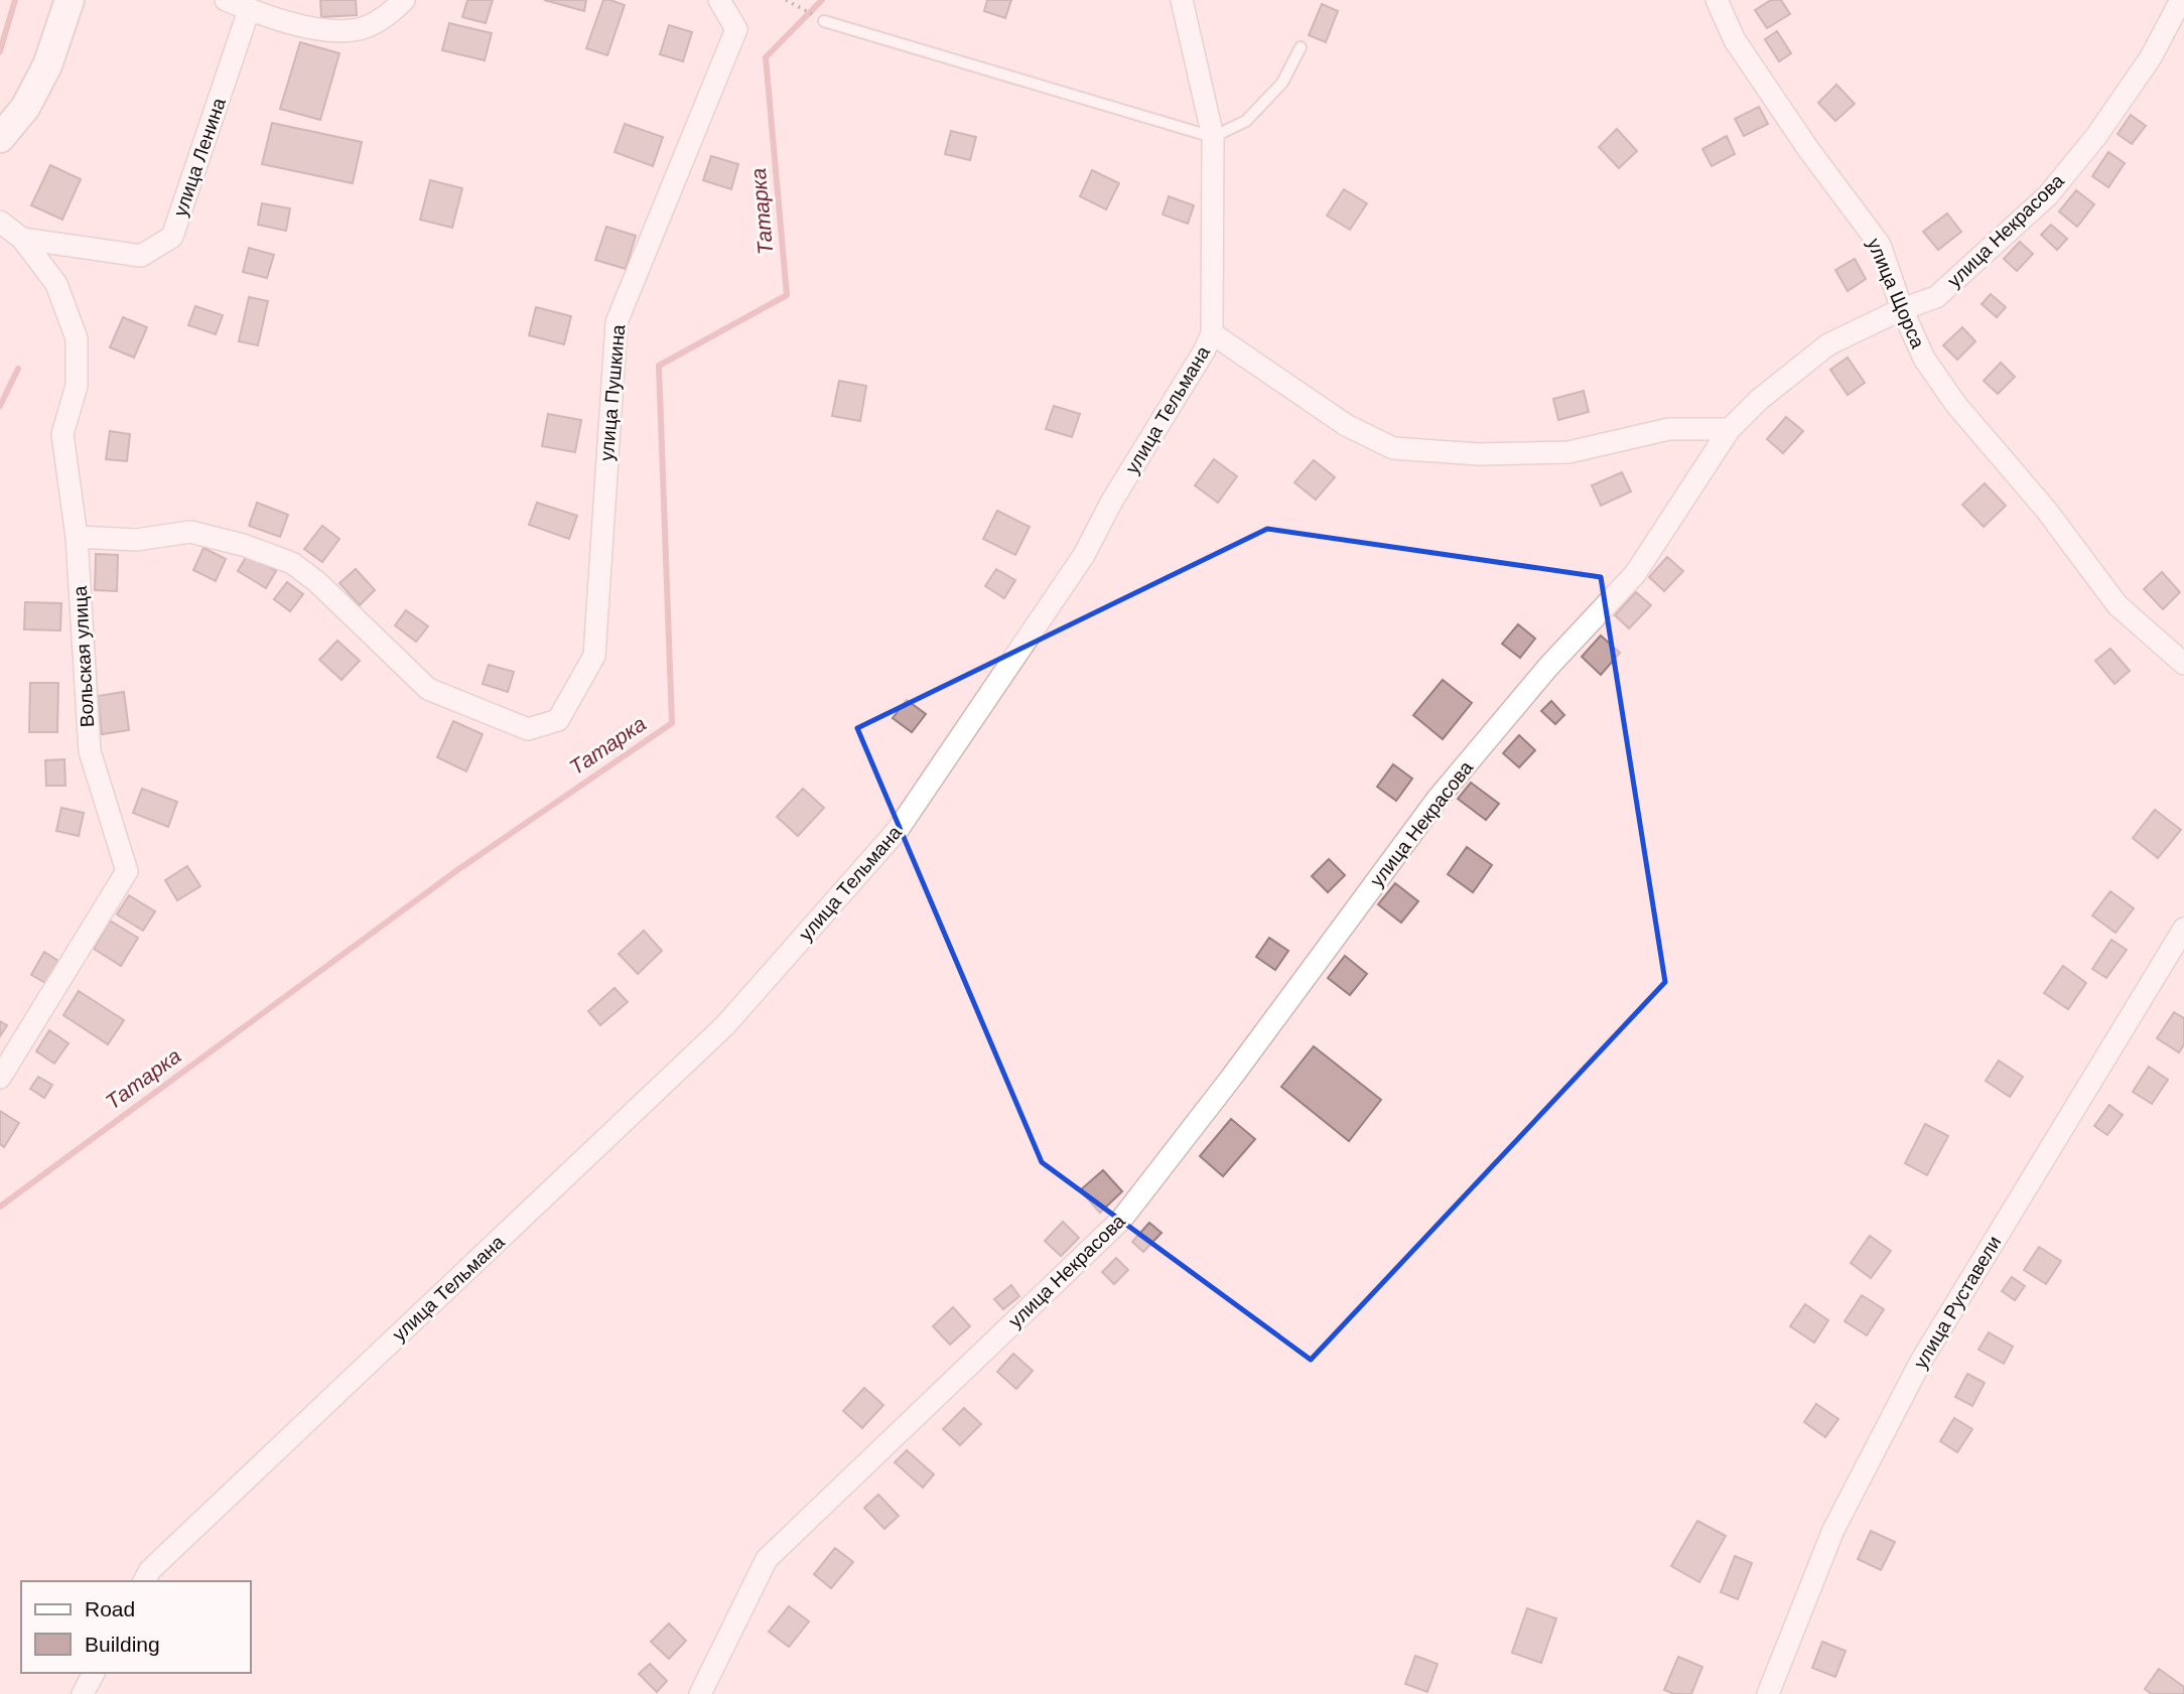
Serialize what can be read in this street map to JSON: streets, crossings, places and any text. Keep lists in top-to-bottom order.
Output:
{
  "streets": {
    "street": [
      "улица Ленина",
      "улица Некрасова",
      "улица Щорса",
      "улица Пушкина",
      "улица Тельмана",
      "Вольская улица",
      "улица Руставели"
    ]
  },
  "crossings": [
    ["улица Ленина", "Вольская улица"],
    ["улица Некрасова", "улица Щорса"],
    ["улица Пушкина", "Вольская улица"]
  ],
  "water": ["Татарка"],
  "legend": ["Road", "Building"]
}
